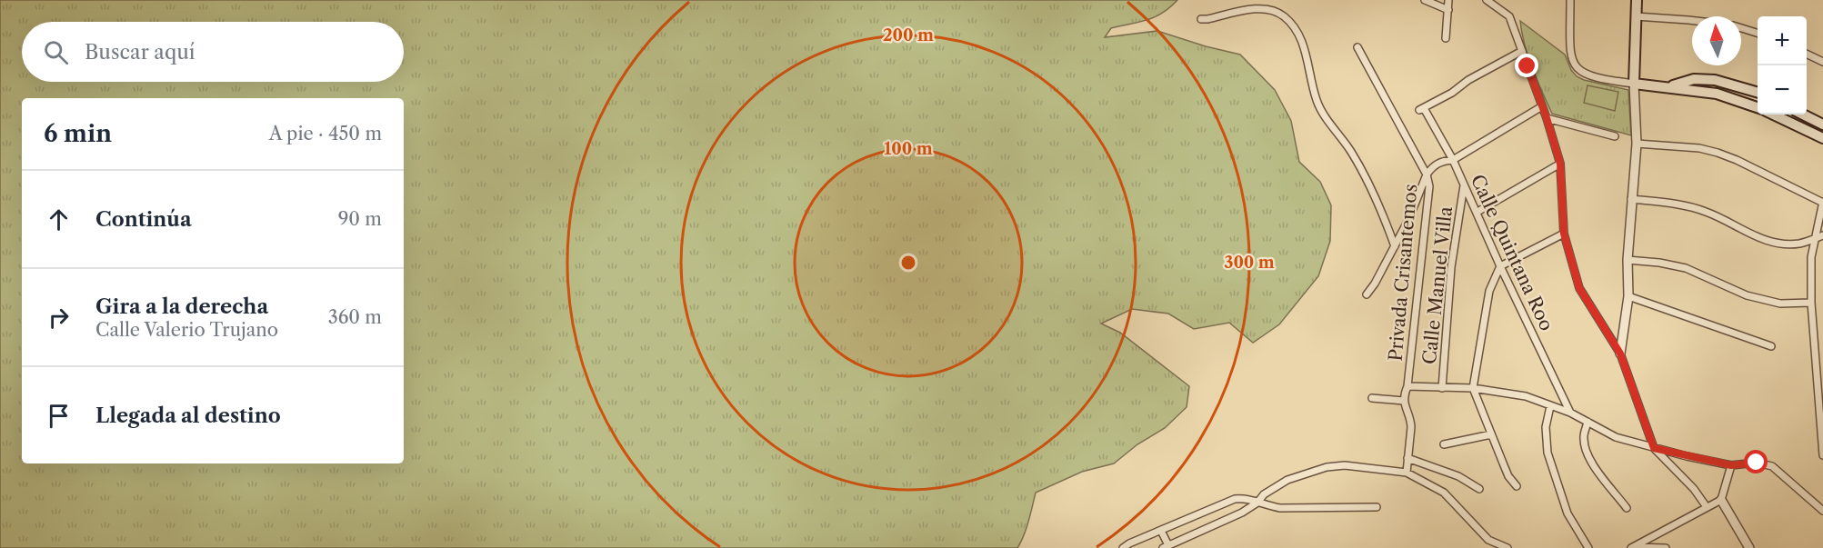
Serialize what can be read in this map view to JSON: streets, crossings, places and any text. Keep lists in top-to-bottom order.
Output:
{
  "streets": {
    "street": ["Calle Quintana Roo", "Privada Crisantemos", "Calle Manuel Villa"]
  },
  "crossings": [
    ["Calle Quintana Roo", "Calle Manuel Villa"]
  ],
  "north": "top",
  "page": {
    "map_buttons": ["+", "−"],
    "search": "Buscar aquí",
    "heading": ["6 min", "A pie · 450 m"],
    "list": [
      ["Continúa", "90 m"],
      ["Gira a la derecha", "Calle Valerio Trujano", "360 m"],
      "Llegada al destino"
    ]
  },
  "rings": ["200 m", "100 m", "300 m"]
}
